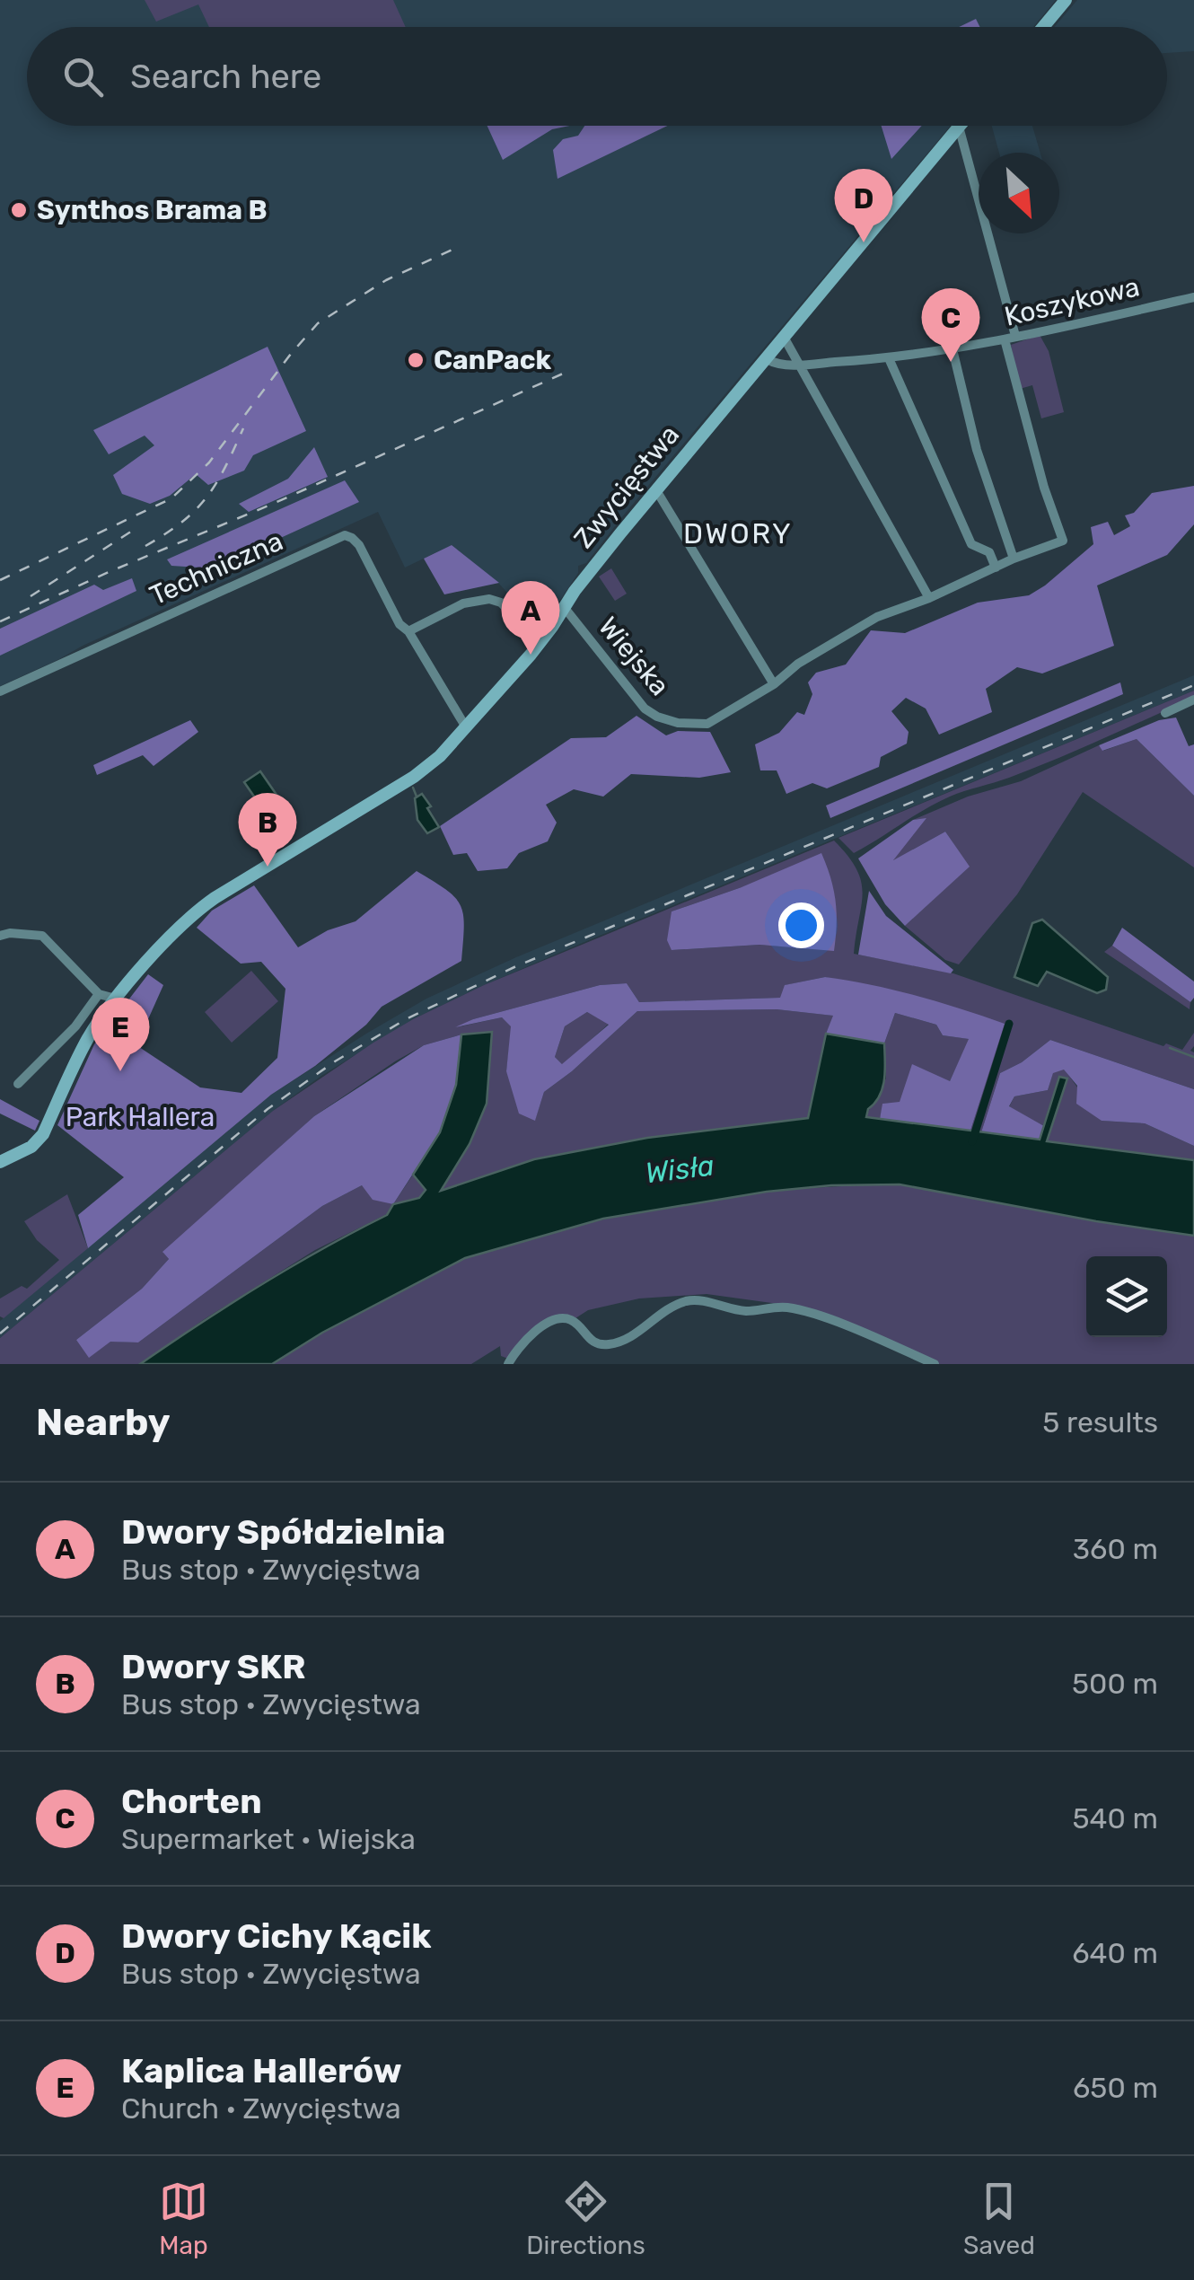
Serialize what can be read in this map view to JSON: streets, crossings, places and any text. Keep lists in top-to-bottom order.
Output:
{
  "streets": {
    "street": [
      "Koszykowa",
      "Zwycięstwa",
      "Techniczna",
      "Wiejska"
    ]
  },
  "crossings": [
    ["Koszykowa", "Zwycięstwa"],
    ["Koszykowa", "Wiejska"],
    ["Zwycięstwa", "Techniczna"],
    ["Zwycięstwa", "Wiejska"]
  ],
  "districts": ["DWORY"],
  "water": ["Wisła"],
  "parks": ["Park Hallera"],
  "places": ["Synthos Brama B", "CanPack"],
  "north": "bottom right",
  "page": {
    "search": "Search here",
    "pins": [
      "D",
      "C",
      "A",
      "B",
      "E"
    ],
    "heading": ["Nearby", "5 results"],
    "list": [
      {
        "mark": "A",
        "name": "Dwory Spółdzielnia",
        "note": "Bus stop · Zwycięstwa",
        "value": "360 m"
      },
      {
        "mark": "B",
        "name": "Dwory SKR",
        "note": "Bus stop · Zwycięstwa",
        "value": "500 m"
      },
      {
        "mark": "C",
        "name": "Chorten",
        "note": "Supermarket · Wiejska",
        "value": "540 m"
      },
      {
        "mark": "D",
        "name": "Dwory Cichy Kącik",
        "note": "Bus stop · Zwycięstwa",
        "value": "640 m"
      },
      {
        "mark": "E",
        "name": "Kaplica Hallerów",
        "note": "Church · Zwycięstwa",
        "value": "650 m"
      }
    ],
    "nav": ["Map", "Directions", "Saved"]
  }
}
